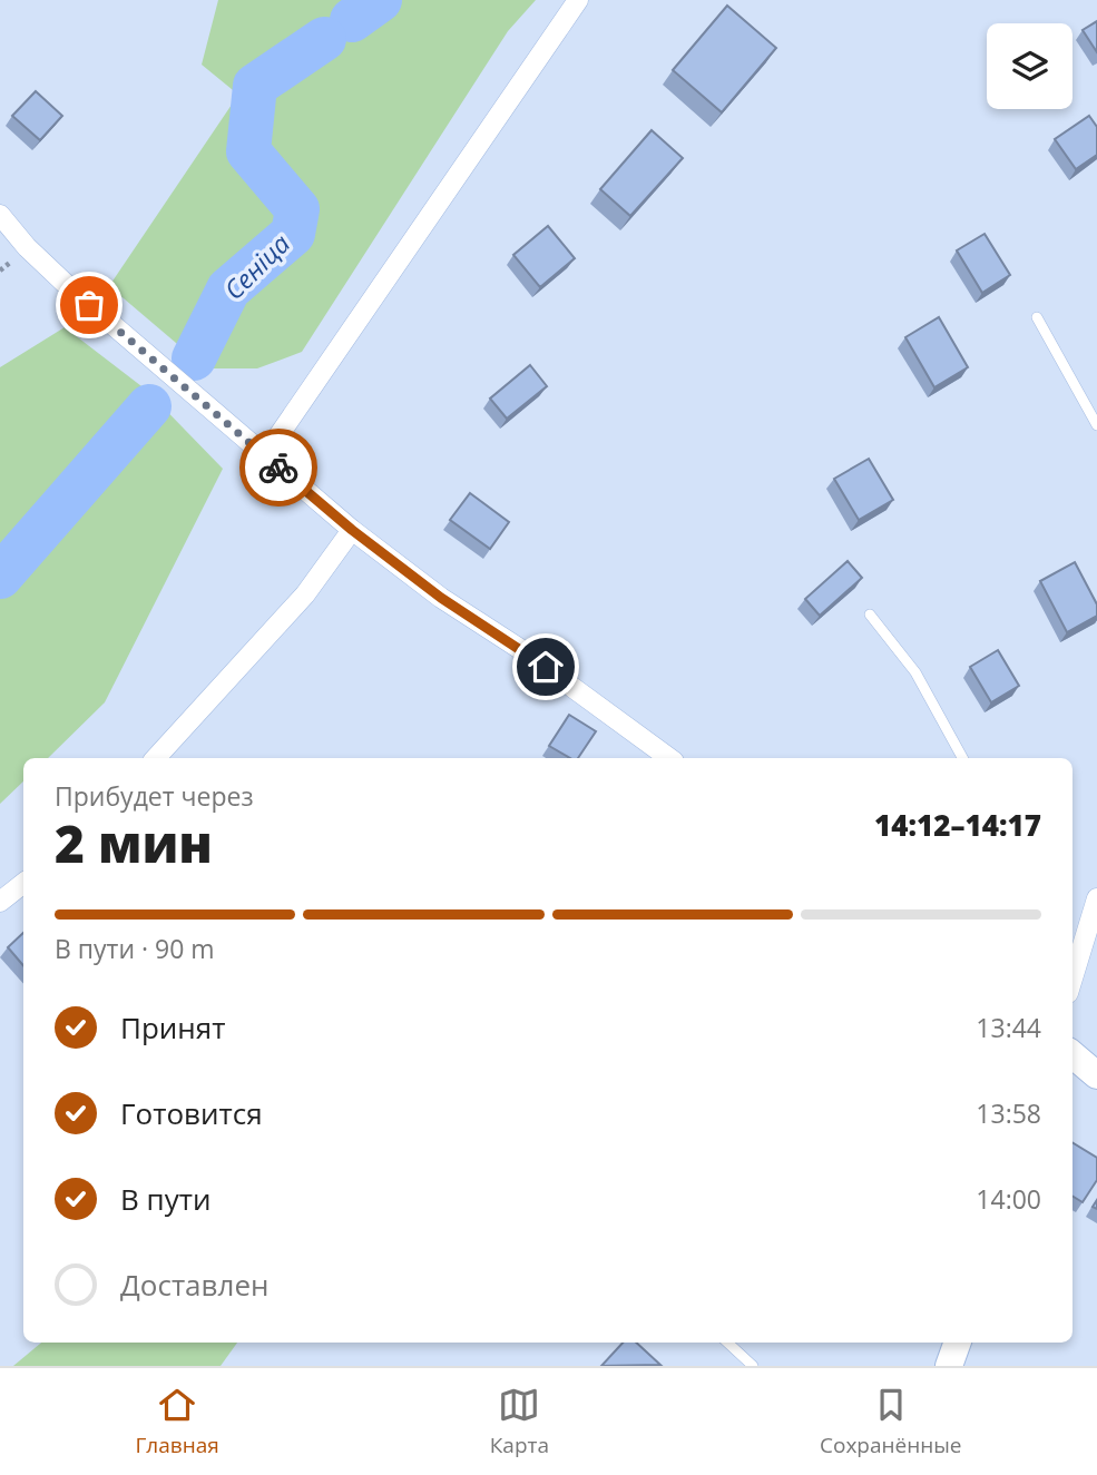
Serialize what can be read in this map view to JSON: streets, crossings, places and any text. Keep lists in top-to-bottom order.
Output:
{
  "water": ["Сеніца"],
  "page": {
    "heading": ["2 мин", "Прибудет через", "14:12–14:17"],
    "bar": "В пути · 90 m",
    "list": [
      ["Принят", "13:44"],
      ["Готовится", "13:58"],
      ["В пути", "14:00"],
      "Доставлен"
    ],
    "tabs": ["Главная", "Карта", "Сохранённые"]
  }
}
